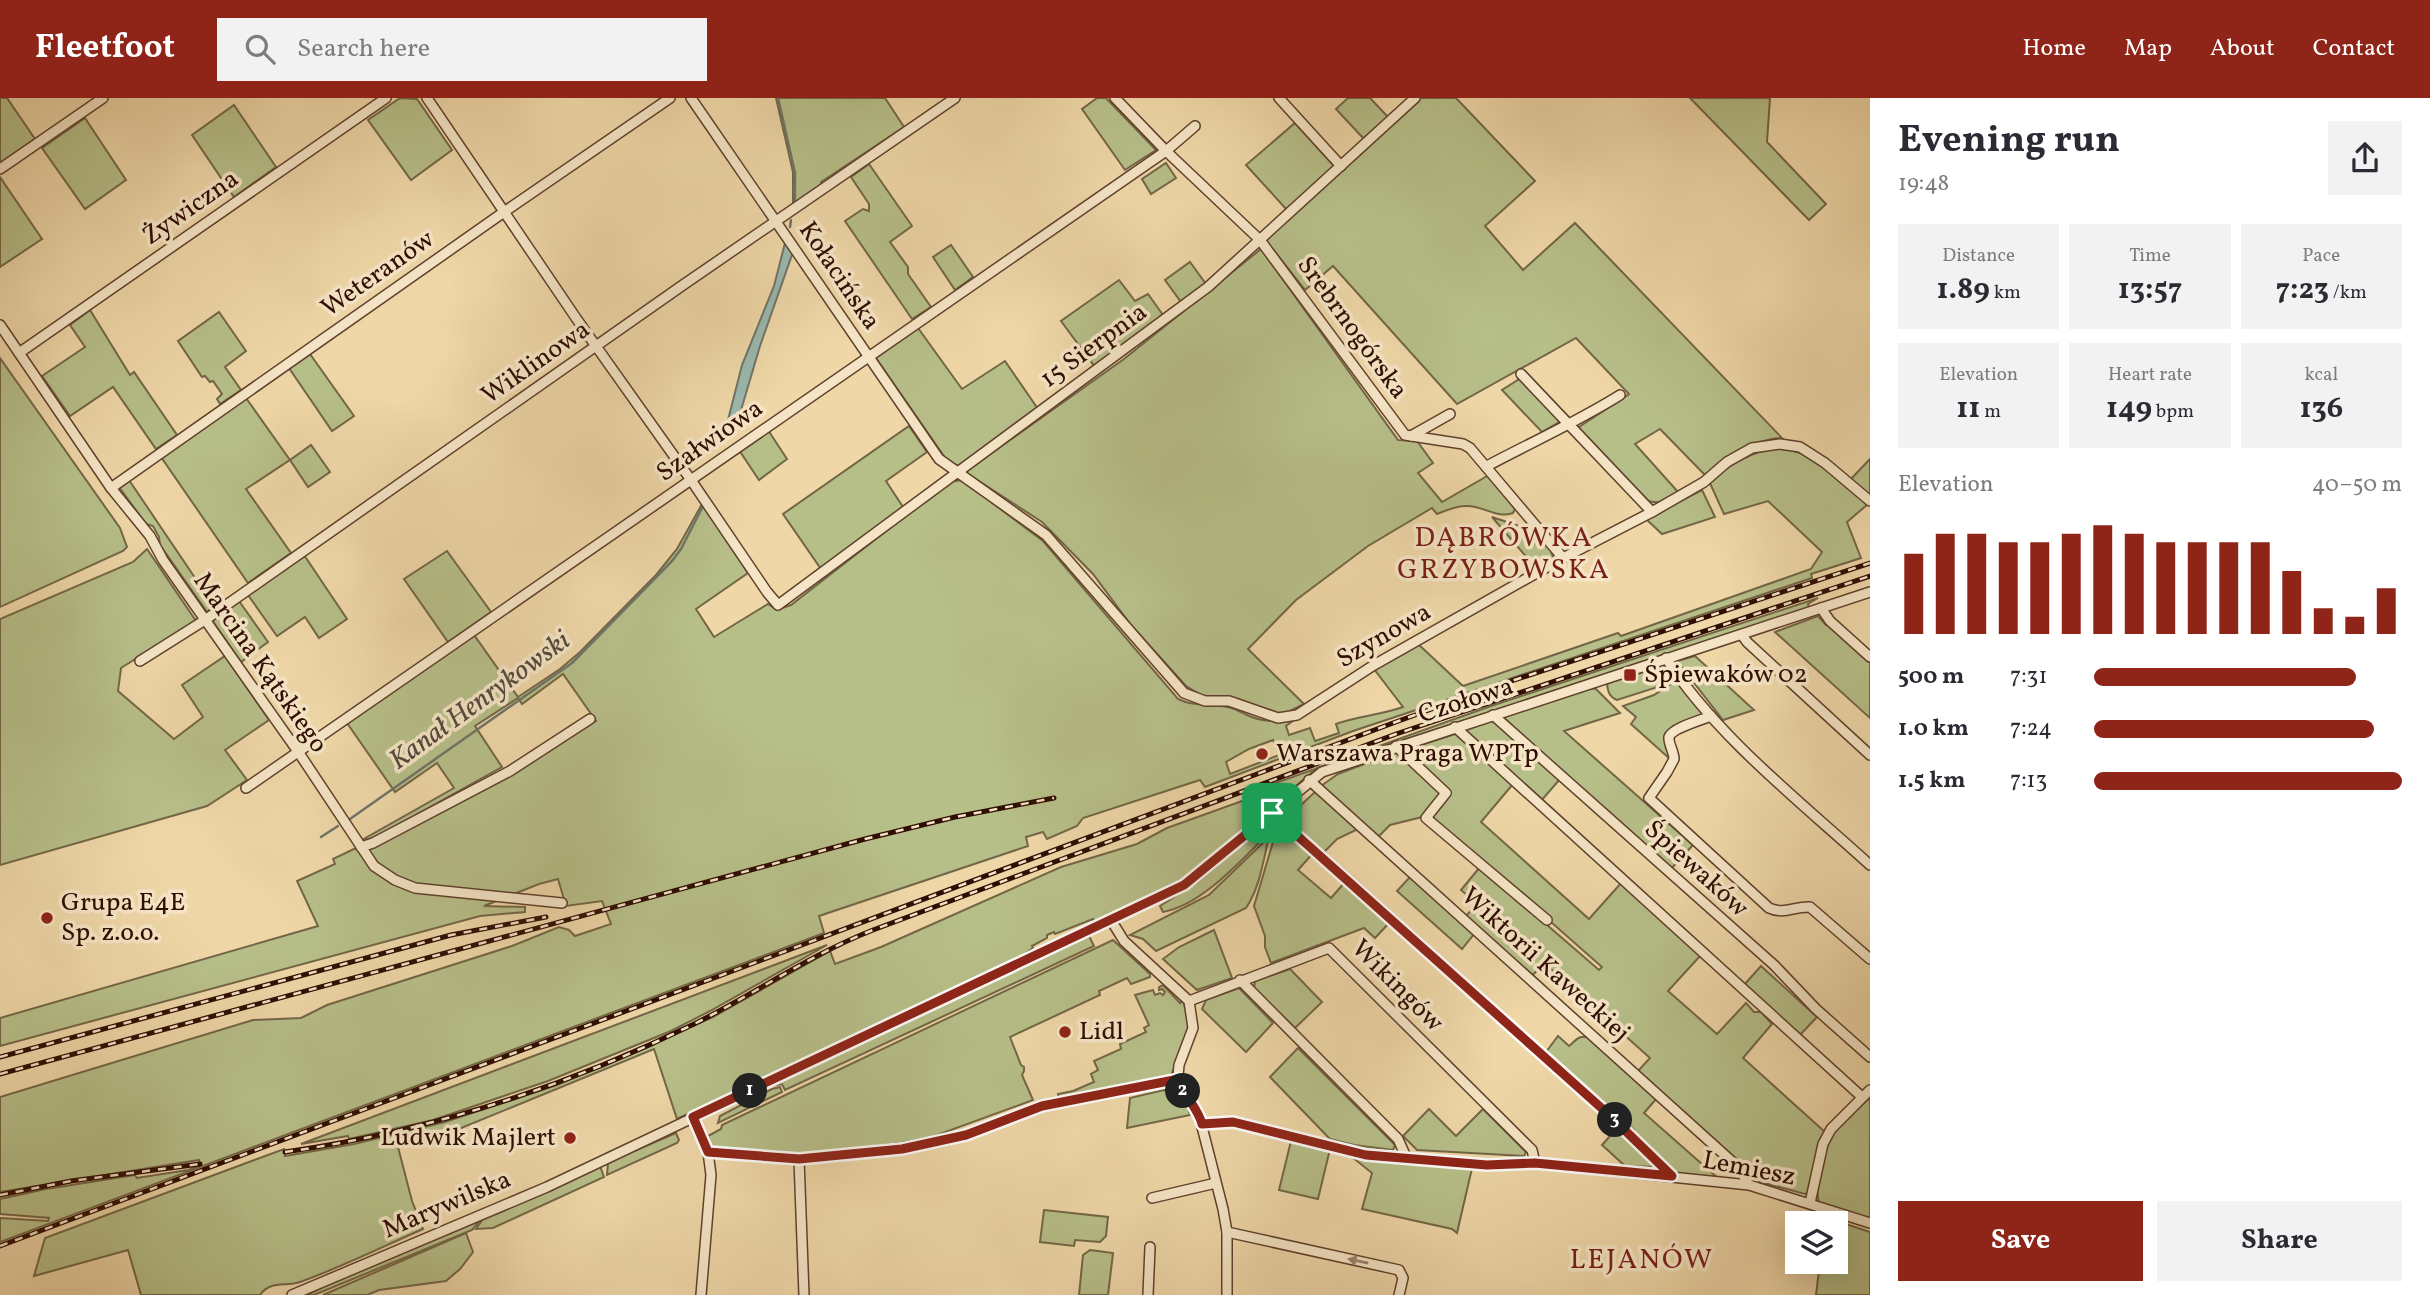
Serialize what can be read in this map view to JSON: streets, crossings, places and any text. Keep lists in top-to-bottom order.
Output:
{
  "streets": {
    "street": [
      "Żywiczna",
      "Weteranów",
      "Kołacińska",
      "Srebrnogórska",
      "15 Sierpnia",
      "Wiklinowa",
      "Szałwiowa",
      "Szynowa",
      "Marcina Kątskiego",
      "Czołowa",
      "Śpiewaków",
      "Wiktorii Kaweckiej",
      "Wikingów",
      "Lemiesz",
      "Marywilska"
    ]
  },
  "crossings": [
    ["Żywiczna", "Marcina Kątskiego"],
    ["Weteranów", "Marcina Kątskiego"],
    ["Kołacińska", "15 Sierpnia"],
    ["Kołacińska", "Wiklinowa"],
    ["Kołacińska", "Szałwiowa"],
    ["Kołacińska", "Szynowa"],
    ["Srebrnogórska", "15 Sierpnia"],
    ["Srebrnogórska", "Szałwiowa"],
    ["Srebrnogórska", "Szynowa"],
    ["15 Sierpnia", "Szałwiowa"],
    ["15 Sierpnia", "Szynowa"],
    ["Wiklinowa", "Marcina Kątskiego"],
    ["Szałwiowa", "Marcina Kątskiego"],
    ["Czołowa", "Śpiewaków"],
    ["Czołowa", "Wiktorii Kaweckiej"],
    ["Czołowa", "Marywilska"],
    ["Wiktorii Kaweckiej", "Lemiesz"],
    ["Wikingów", "Lemiesz"]
  ],
  "districts": ["DĄBRÓWKA GRZYBOWSKA", "LEJANÓW"],
  "water": ["Kanał Henrykowski"],
  "places": {
    "transit": ["Śpiewaków 02"],
    "other": [
      "Warszawa Praga WPTp",
      "Grupa E4E Sp. z.o.o.",
      "Lidl",
      "Ludwik Majlert"
    ]
  },
  "page": {
    "header": "Fleetfoot",
    "search": "Search here",
    "nav": [
      "Home",
      "Map",
      "About",
      "Contact"
    ],
    "heading": ["Evening run", "19:48"],
    "stats": [
      ["Distance", "1.89 km"],
      ["Time", "13:57"],
      ["Pace", "7:23 /km"],
      ["Elevation", "11 m"],
      ["Heart rate", "149 bpm"],
      ["kcal", "136"]
    ],
    "chart": ["Elevation", "40–50 m"],
    "list": [
      {
        "name": "500 m",
        "note": "7:31"
      },
      {
        "name": "1.0 km",
        "note": "7:24"
      },
      {
        "name": "1.5 km",
        "note": "7:13"
      }
    ],
    "pins": ["1", "2", "3"],
    "buttons": ["Save", "Share"]
  }
}
